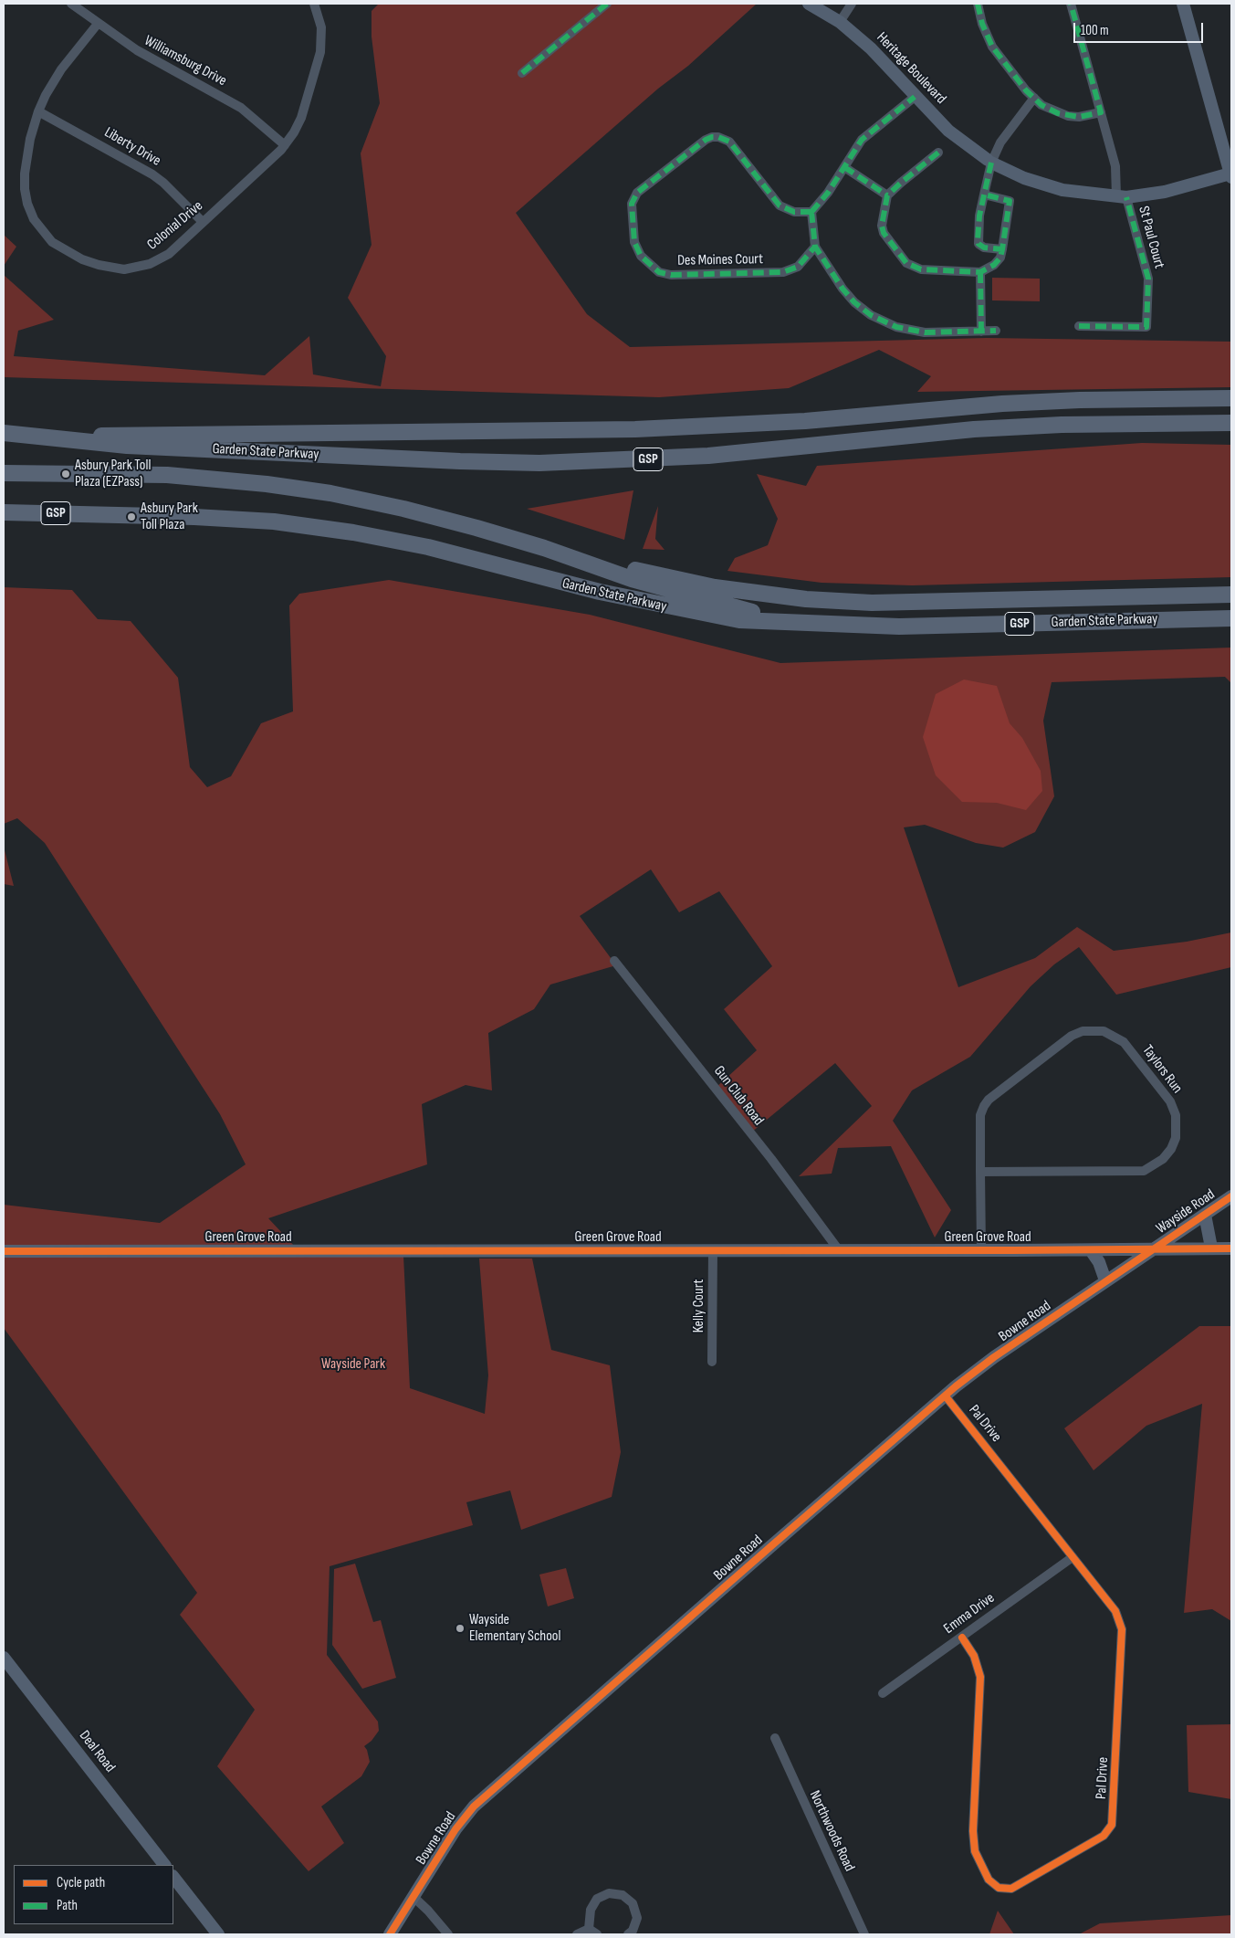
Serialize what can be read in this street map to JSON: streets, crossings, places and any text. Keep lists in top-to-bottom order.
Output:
{
  "streets": {
    "highway": ["Garden State Parkway", "GSP"],
    "street": [
      "Williamsburg Drive",
      "Heritage Boulevard",
      "Liberty Drive",
      "Colonial Drive",
      "St Paul Court",
      "Des Moines Court",
      "Taylors Run",
      "Gun Club Road",
      "Wayside Road",
      "Green Grove Road",
      "Kelly Court",
      "Bowne Road",
      "Pal Drive",
      "Emma Drive",
      "Deal Road",
      "Northwoods Road"
    ]
  },
  "crossings": [
    ["Williamsburg Drive", "Colonial Drive"],
    ["Heritage Boulevard", "St Paul Court"],
    ["Liberty Drive", "Colonial Drive"],
    ["Taylors Run", "Green Grove Road"],
    ["Gun Club Road", "Green Grove Road"],
    ["Wayside Road", "Green Grove Road"],
    ["Wayside Road", "Bowne Road"],
    ["Green Grove Road", "Kelly Court"],
    ["Green Grove Road", "Bowne Road"],
    ["Bowne Road", "Pal Drive"],
    ["Pal Drive", "Emma Drive"]
  ],
  "parks": ["Wayside Park"],
  "places": ["Asbury Park Toll Plaza (EZPass)", "Asbury Park Toll Plaza", "Wayside Elementary School"],
  "legend": ["Cycle path", "Path"],
  "scale_bar": "100 m"
}
